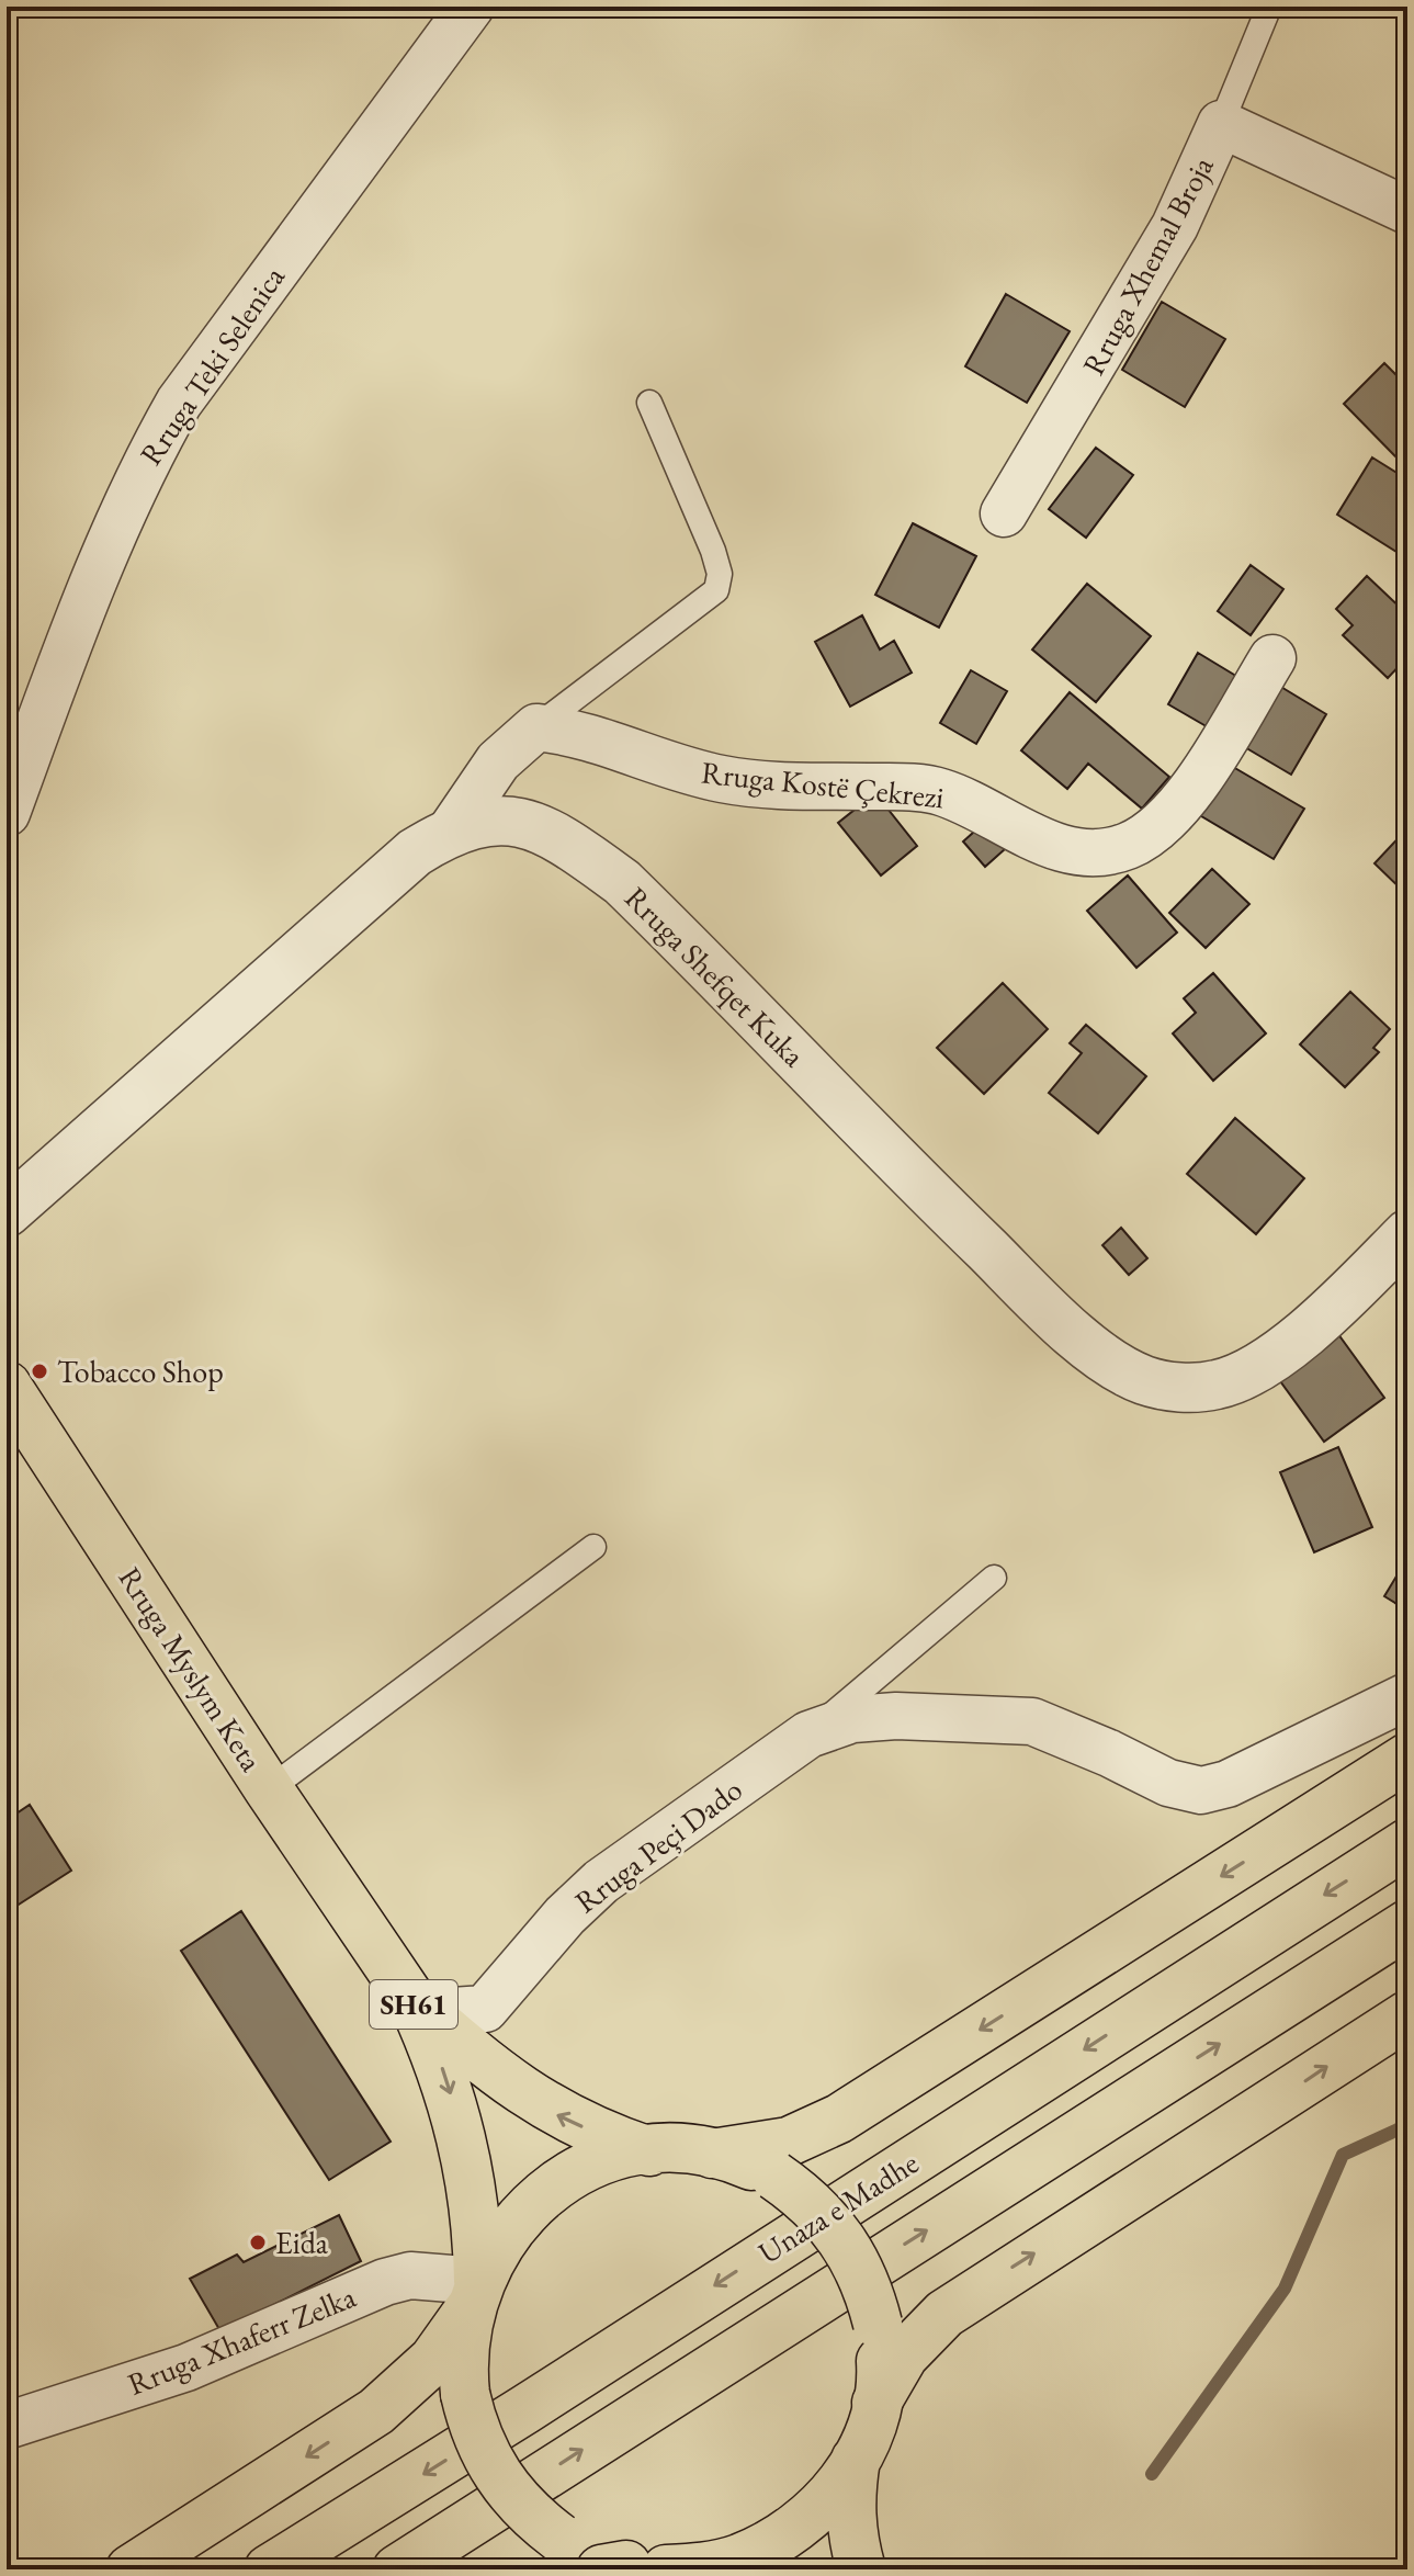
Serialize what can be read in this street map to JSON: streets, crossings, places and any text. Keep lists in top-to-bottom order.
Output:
{
  "streets": {
    "main road": ["Rruga Myslym Keta", "SH61", "Unaza e Madhe"],
    "street": [
      "Rruga Xhemal Broja",
      "Rruga Teki Selenica",
      "Rruga Kostë Çekrezi",
      "Rruga Shefqet Kuka",
      "Rruga Peçi Dado",
      "Rruga Xhaferr Zelka"
    ]
  },
  "crossings": [
    ["Rruga Peçi Dado", "SH61"],
    ["SH61", "Rruga Xhaferr Zelka"]
  ],
  "places": ["Tobacco Shop", "Eida"]
}
